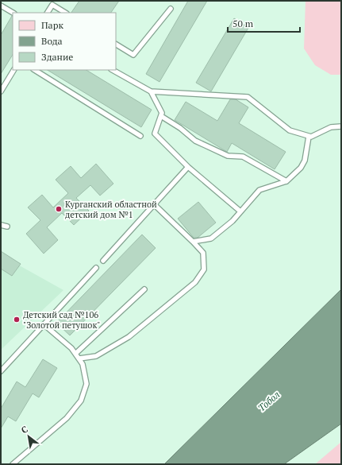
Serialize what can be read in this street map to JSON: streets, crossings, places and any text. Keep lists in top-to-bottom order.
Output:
{
  "water": ["Тобол"],
  "places": ["Курганский областной детский дом №1", "Детский сад №106 \"Золотой петушок\""],
  "legend": ["Парк", "Вода", "Здание"],
  "scale_bar": "50 m",
  "north": "top left"
}
